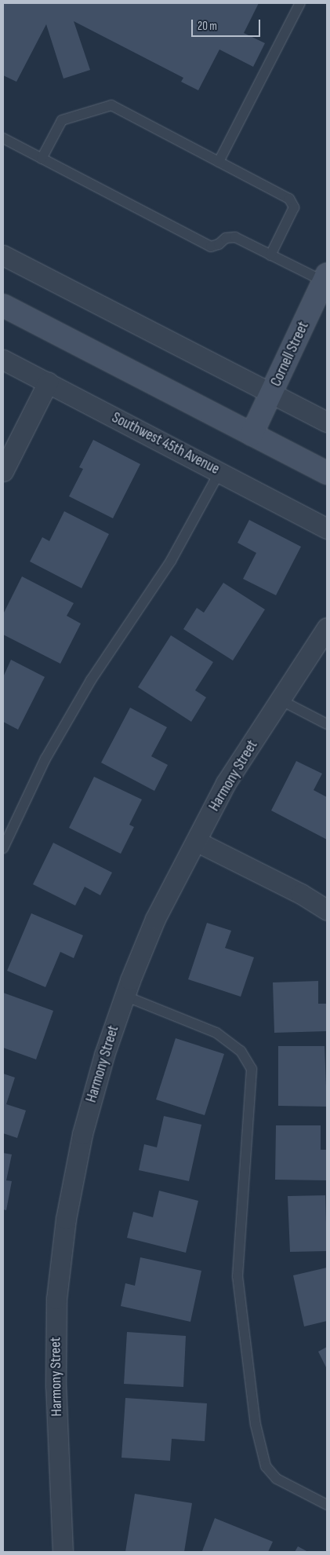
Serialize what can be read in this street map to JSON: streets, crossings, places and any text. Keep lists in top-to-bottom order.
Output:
{
  "streets": {
    "main road": ["Cornell Street"],
    "street": ["Southwest 45th Avenue", "Harmony Street"]
  },
  "scale_bar": "20 m"
}
